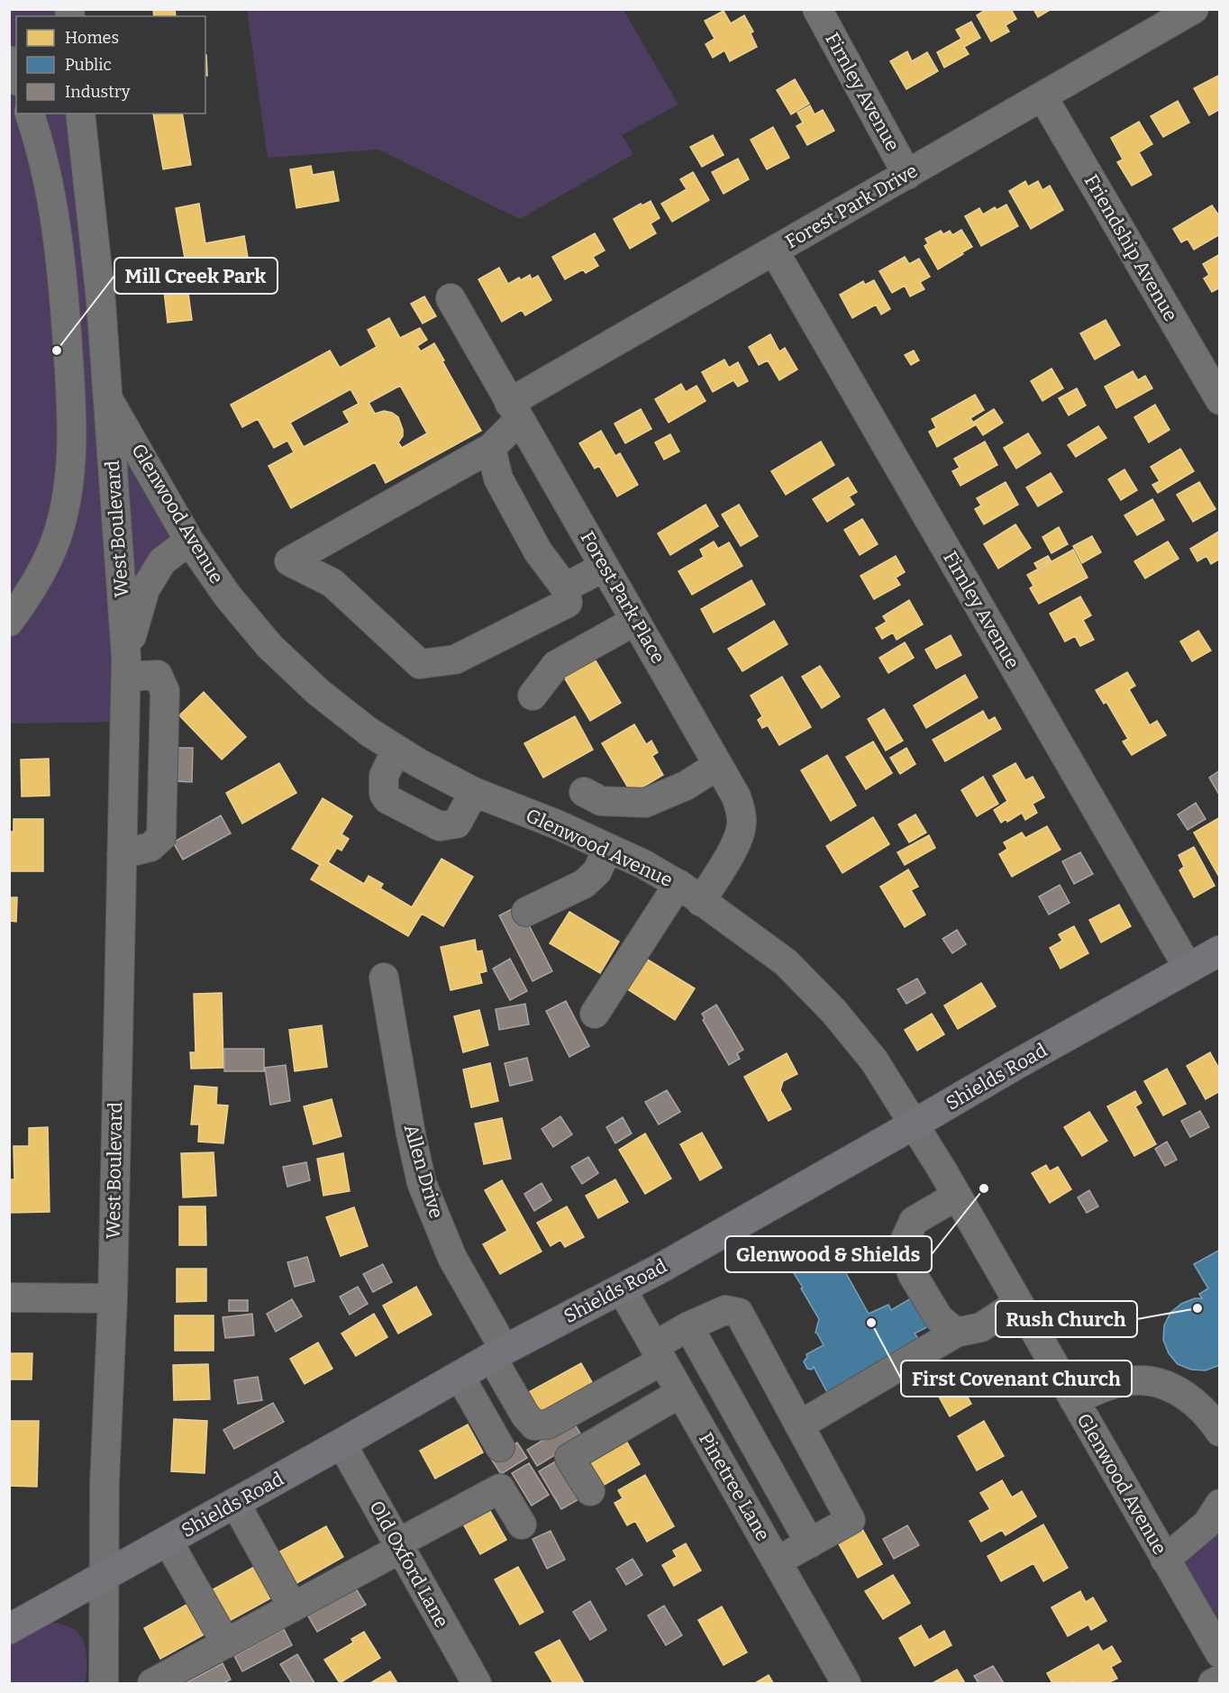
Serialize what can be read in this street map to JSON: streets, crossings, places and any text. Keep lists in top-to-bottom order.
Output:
{
  "streets": {
    "main road": ["Shields Road"],
    "street": [
      "Firnley Avenue",
      "Forest Park Drive",
      "Friendship Avenue",
      "Glenwood Avenue",
      "West Boulevard",
      "Forest Park Place",
      "Allen Drive",
      "Pinetree Lane",
      "Old Oxford Lane"
    ]
  },
  "crossings": [
    ["Firnley Avenue", "Forest Park Drive"],
    ["Firnley Avenue", "Shields Road"],
    ["Forest Park Drive", "Friendship Avenue"],
    ["Forest Park Drive", "Forest Park Place"],
    ["Glenwood Avenue", "West Boulevard"],
    ["Glenwood Avenue", "Forest Park Place"],
    ["Glenwood Avenue", "Shields Road"],
    ["West Boulevard", "Shields Road"],
    ["Shields Road", "Allen Drive"],
    ["Shields Road", "Pinetree Lane"],
    ["Shields Road", "Old Oxford Lane"],
    ["Allen Drive", "Pinetree Lane"]
  ],
  "places": [
    "Mill Creek Park",
    "Glenwood & Shields",
    "Rush Church",
    "First Covenant Church"
  ],
  "legend": ["Homes", "Public", "Industry"]
}
